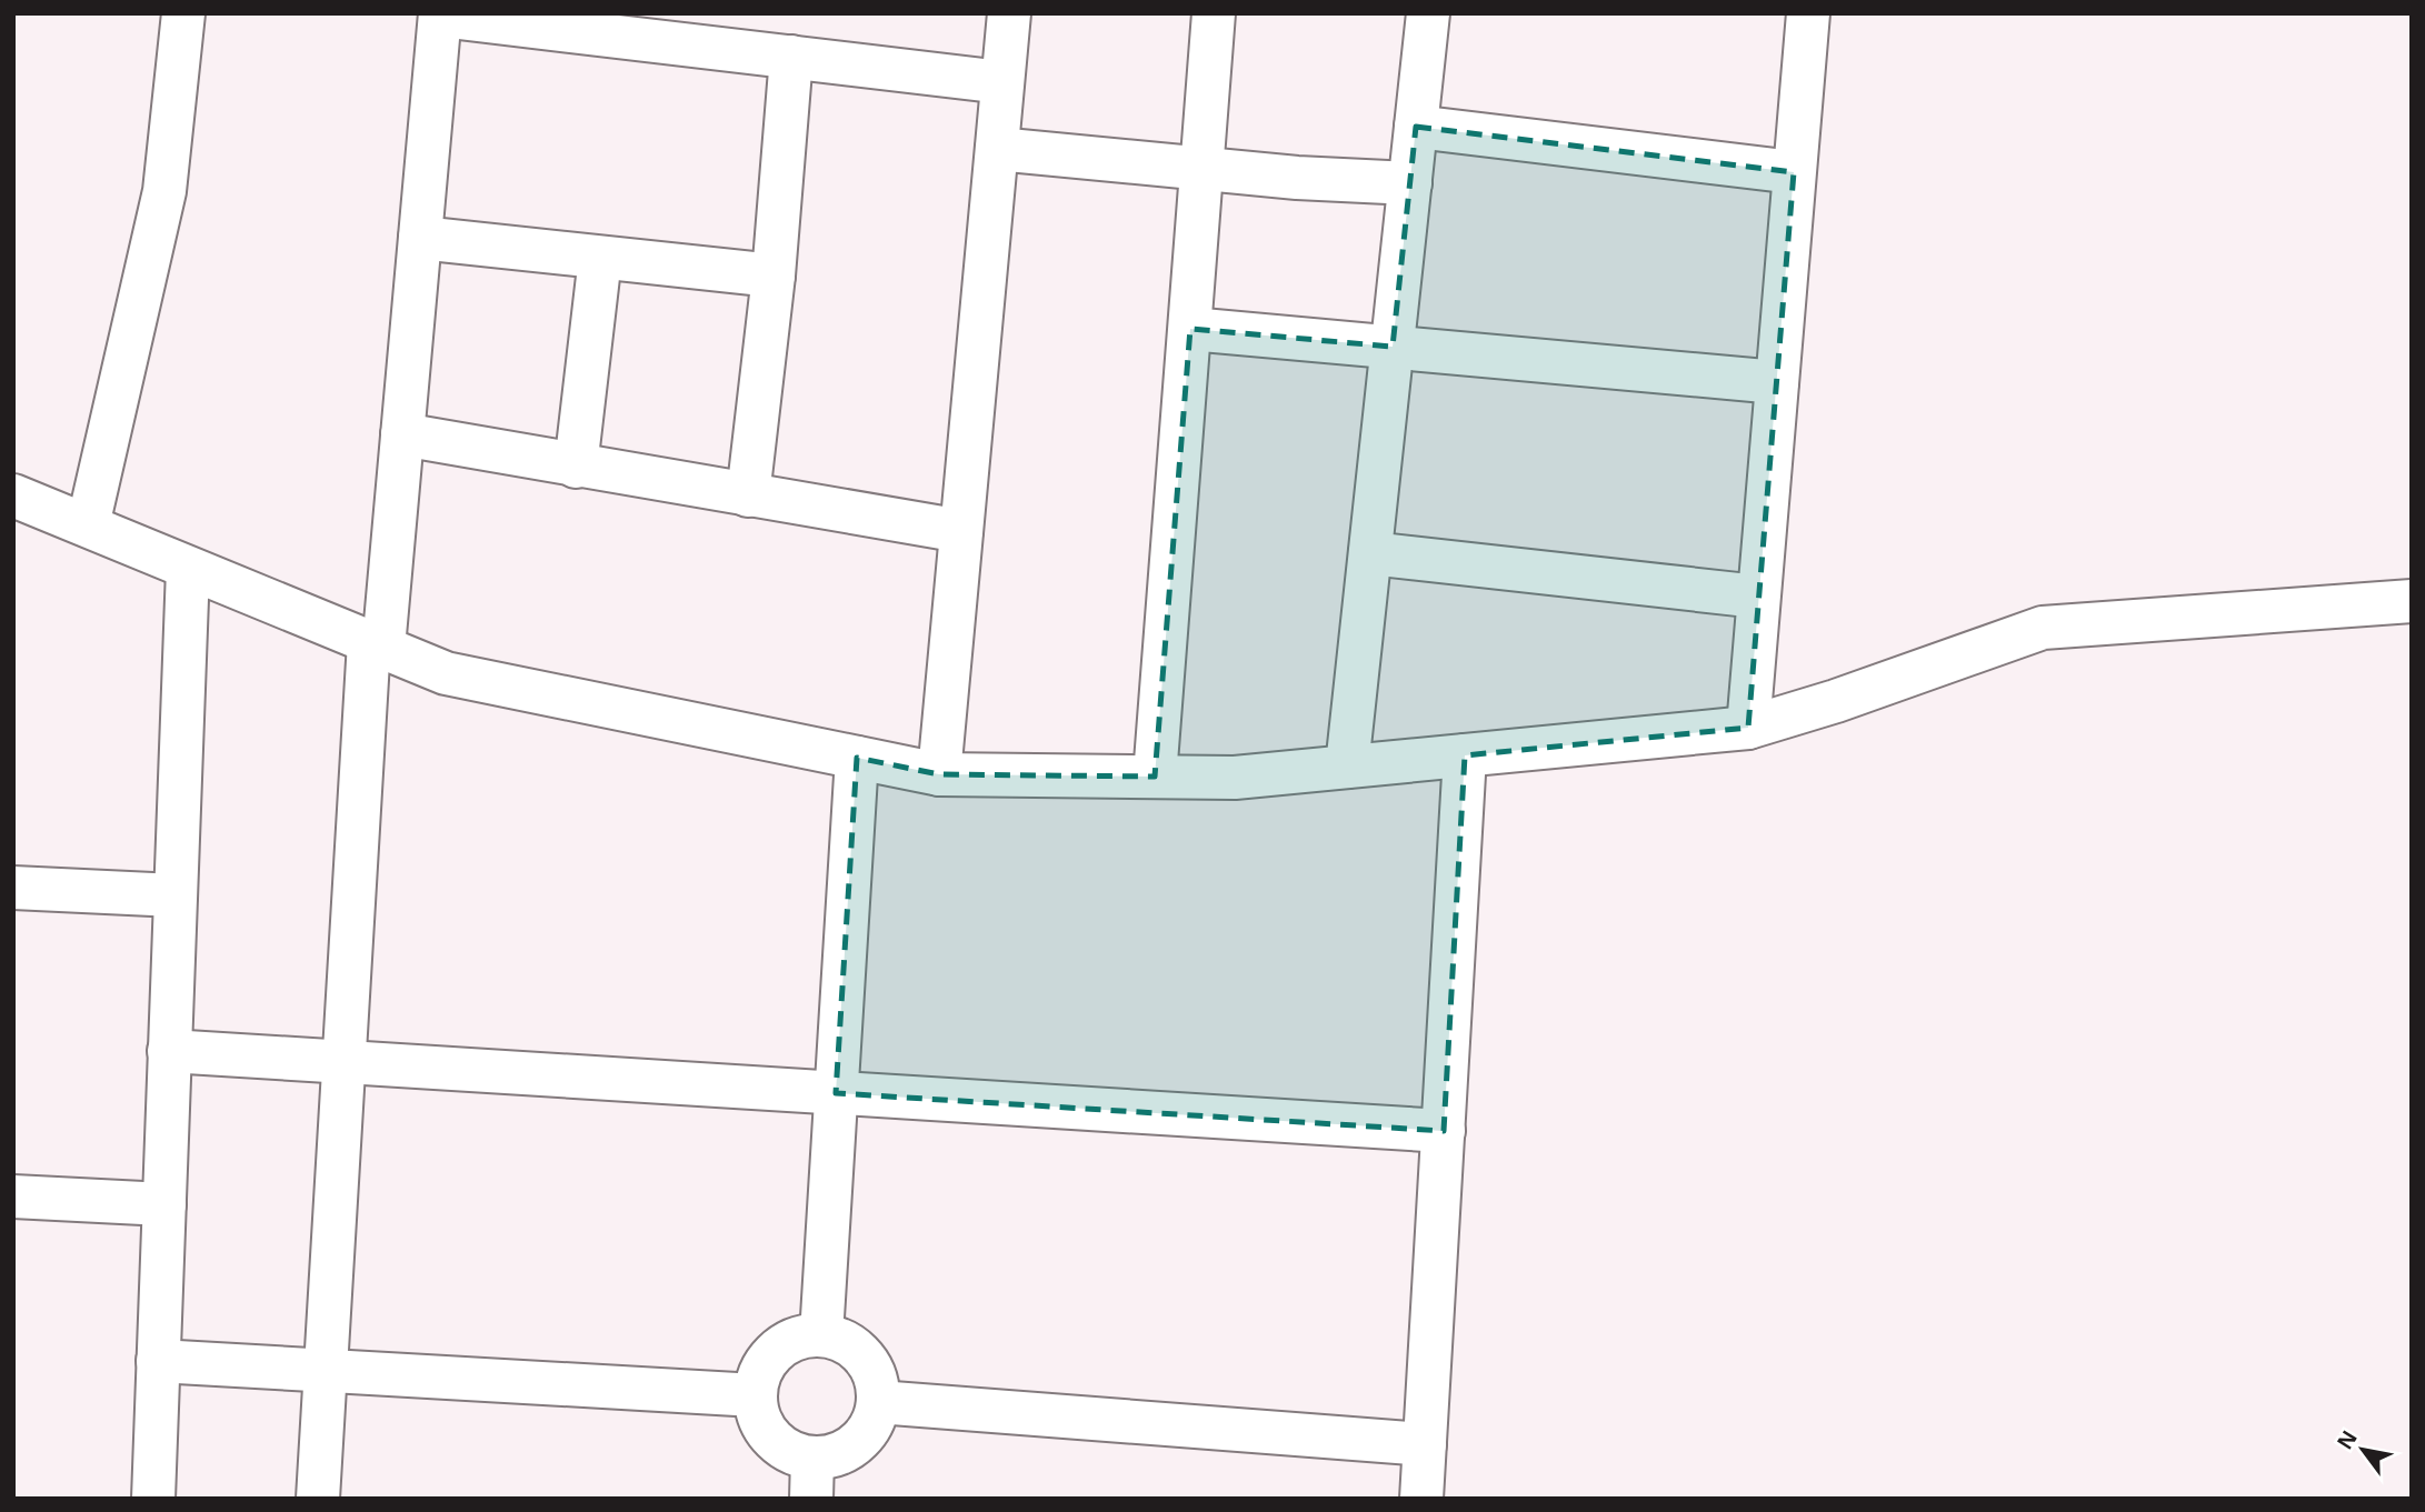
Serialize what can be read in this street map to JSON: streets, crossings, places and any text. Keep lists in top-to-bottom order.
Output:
{
  "north": "top left"
}
